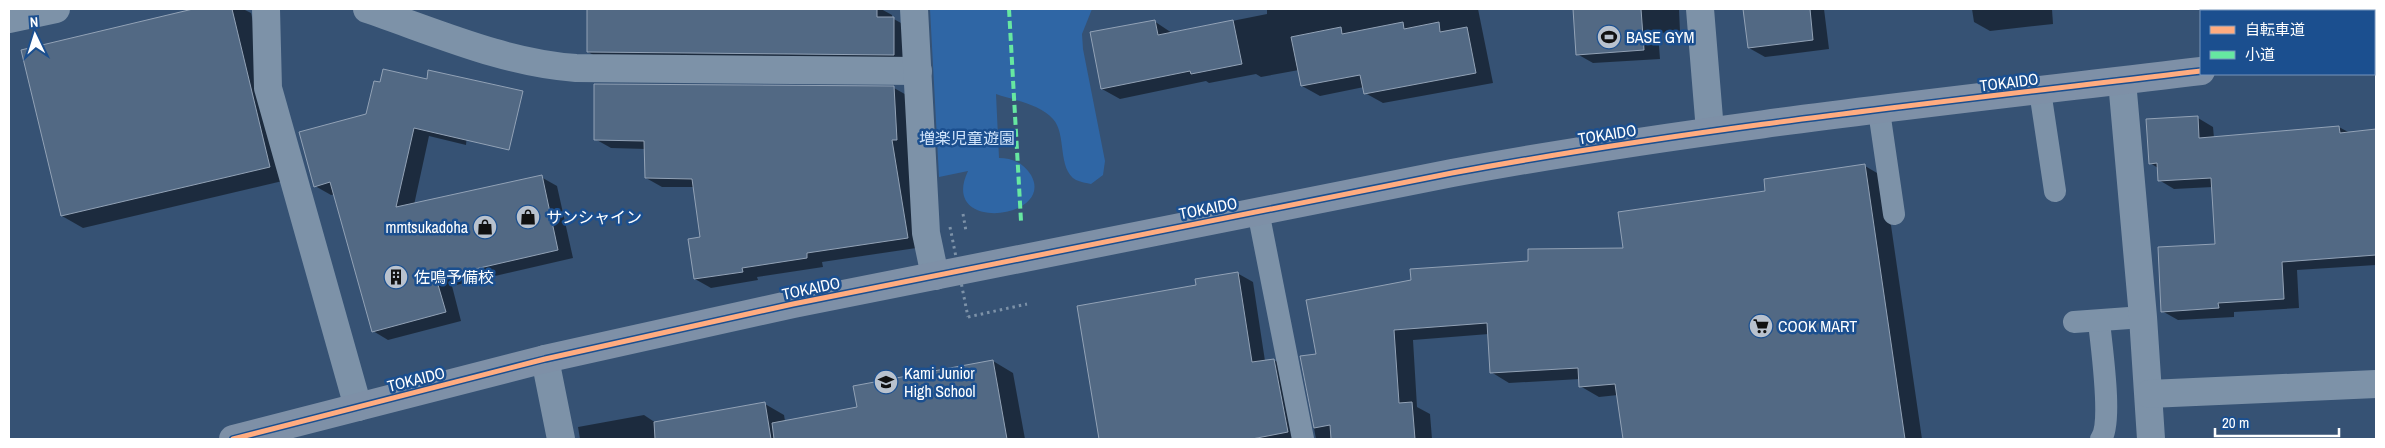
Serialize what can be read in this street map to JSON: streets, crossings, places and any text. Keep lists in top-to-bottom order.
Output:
{
  "streets": {
    "highway": ["TOKAIDO"]
  },
  "parks": ["増楽児童遊園"],
  "places": {
    "sports": ["BASE GYM"],
    "shop": ["サンシャイン", "mmtsukadoha"],
    "building": ["佐鳴予備校"],
    "supermarket": ["COOK MART"],
    "school or university": ["Kami Junior High School"]
  },
  "legend": ["自転車道", "小道"],
  "scale_bar": "20 m",
  "north": "top"
}
